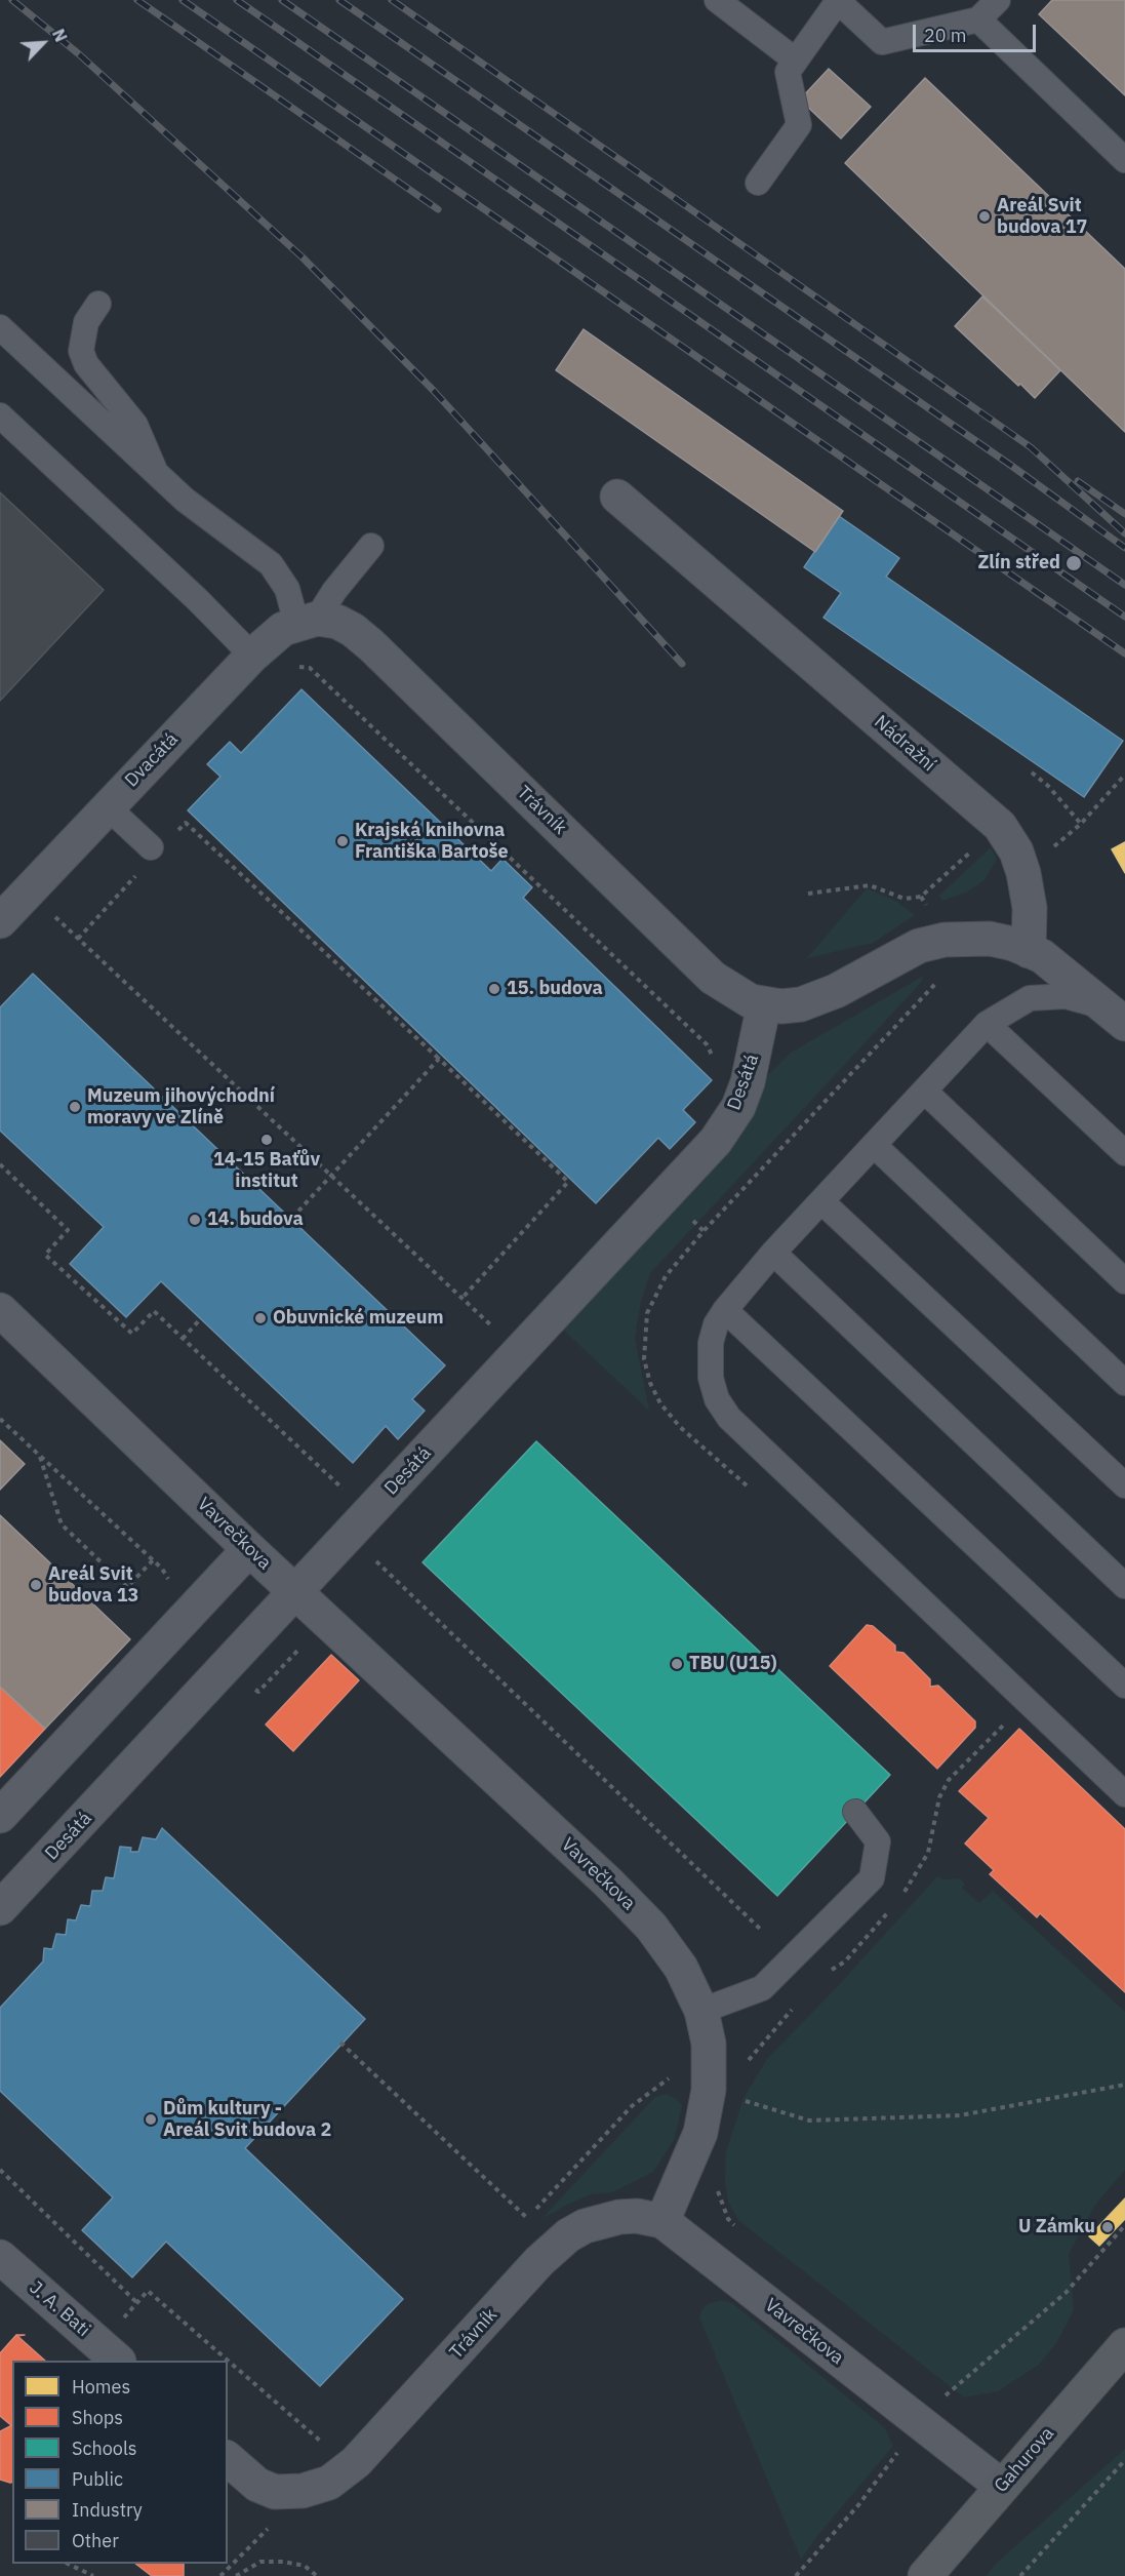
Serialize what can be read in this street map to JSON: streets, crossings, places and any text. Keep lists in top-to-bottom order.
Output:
{
  "streets": {
    "street": [
      "Nádražní",
      "Dvacátá",
      "Trávník",
      "Desátá",
      "Vavrečkova",
      "J. A. Bati",
      "Gahurova"
    ]
  },
  "crossings": [
    ["Dvacátá", "Trávník"],
    ["Trávník", "Desátá"],
    ["Trávník", "Vavrečkova"],
    ["Desátá", "Vavrečkova"],
    ["Vavrečkova", "Gahurova"]
  ],
  "places": [
    "Areál Svit budova 17",
    "Zlín střed",
    "Krajská knihovna Františka Bartoše",
    "15. budova",
    "Muzeum jihovýchodní moravy ve Zlíně",
    "14-15 Baťův institut",
    "14. budova",
    "Obuvnické muzeum",
    "Areál Svit budova 13",
    "TBU (U15)",
    "Dům kultury - Areál Svit budova 2",
    "U Zámku"
  ],
  "legend": [
    "Homes",
    "Shops",
    "Schools",
    "Public",
    "Industry",
    "Other"
  ],
  "scale_bar": "20 m",
  "north": "top right"
}
